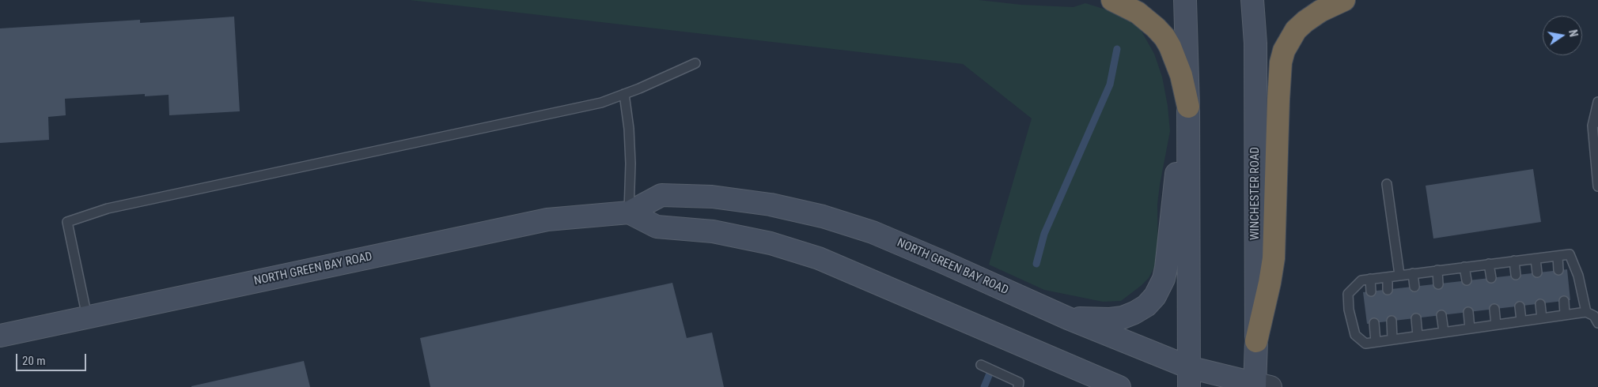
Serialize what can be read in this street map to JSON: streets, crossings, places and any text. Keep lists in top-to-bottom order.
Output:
{
  "streets": {
    "main road": ["WINCHESTER ROAD", "NORTH GREEN BAY ROAD"]
  },
  "crossings": [
    ["WINCHESTER ROAD", "NORTH GREEN BAY ROAD"]
  ],
  "scale_bar": "20 m",
  "north": "right"
}
